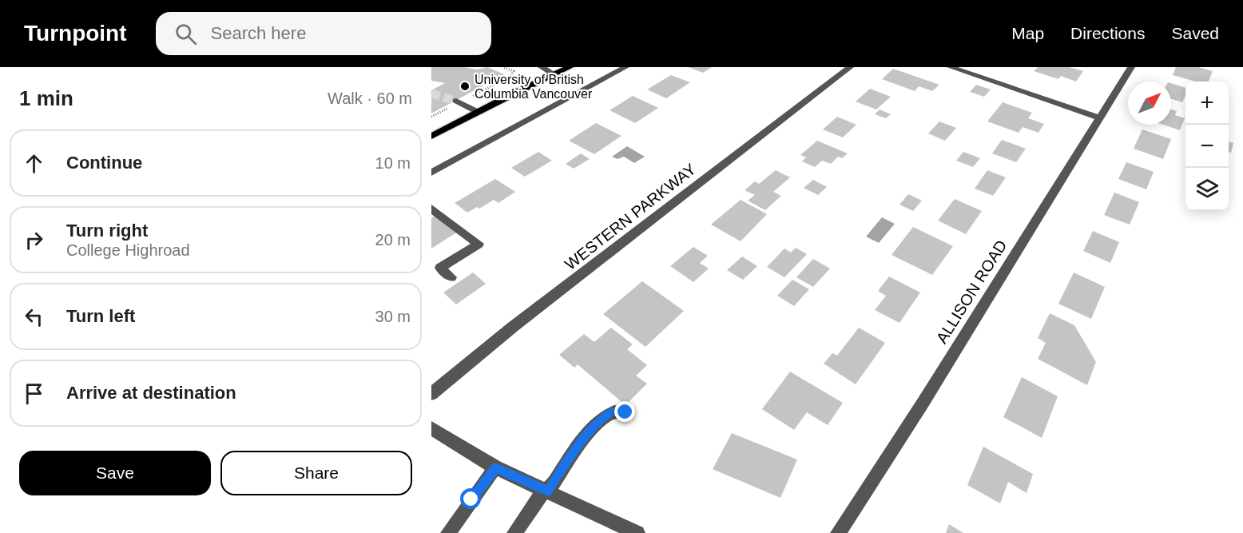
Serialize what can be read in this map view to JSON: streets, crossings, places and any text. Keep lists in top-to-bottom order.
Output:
{
  "streets": {
    "street": ["WESTERN PARKWAY", "ALLISON ROAD"]
  },
  "places": ["University of British Columbia Vancouver"],
  "north": "top right",
  "page": {
    "header": "Turnpoint",
    "search": "Search here",
    "nav": ["Map", "Directions", "Saved"],
    "heading": ["1 min", "Walk · 60 m"],
    "map_buttons": ["+", "−"],
    "list": [
      ["Continue", "10 m"],
      ["Turn right", "College Highroad", "20 m"],
      ["Turn left", "30 m"],
      "Arrive at destination"
    ],
    "buttons": ["Save", "Share"]
  }
}
